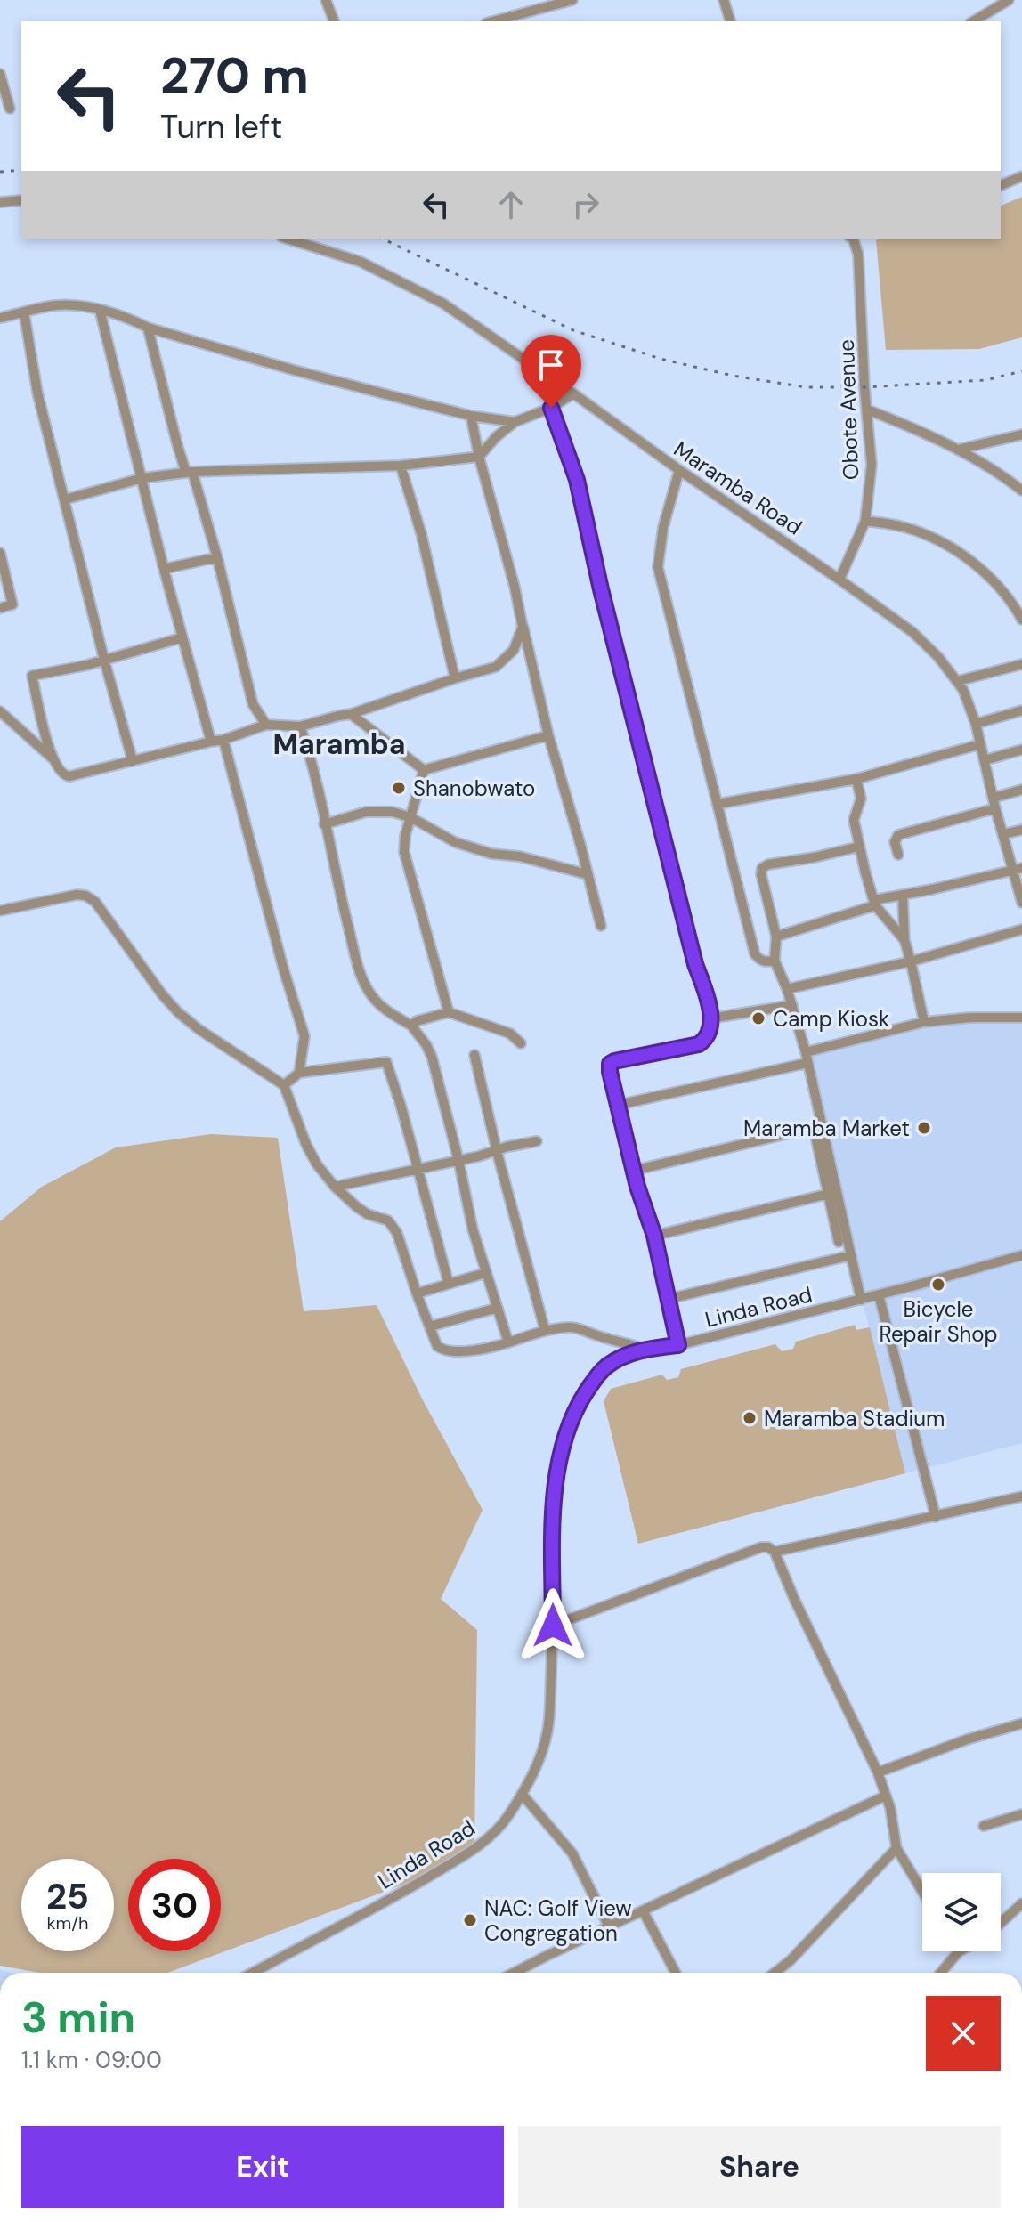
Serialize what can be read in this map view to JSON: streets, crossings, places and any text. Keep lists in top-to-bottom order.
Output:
{
  "streets": {
    "street": ["Obote Avenue", "Maramba Road", "Linda Road"]
  },
  "crossings": [
    ["Obote Avenue", "Maramba Road"]
  ],
  "districts": ["Maramba"],
  "places": [
    "Shanobwato",
    "Camp Kiosk",
    "Maramba Market",
    "Bicycle Repair Shop",
    "Maramba Stadium",
    "NAC: Golf View Congregation"
  ],
  "page": {
    "turn": ["270 m", "Turn left"],
    "speed": "25 km/h",
    "limit": "30",
    "heading": ["3 min", "1.1 km · 09:00"],
    "buttons": ["Exit", "Share"]
  }
}
